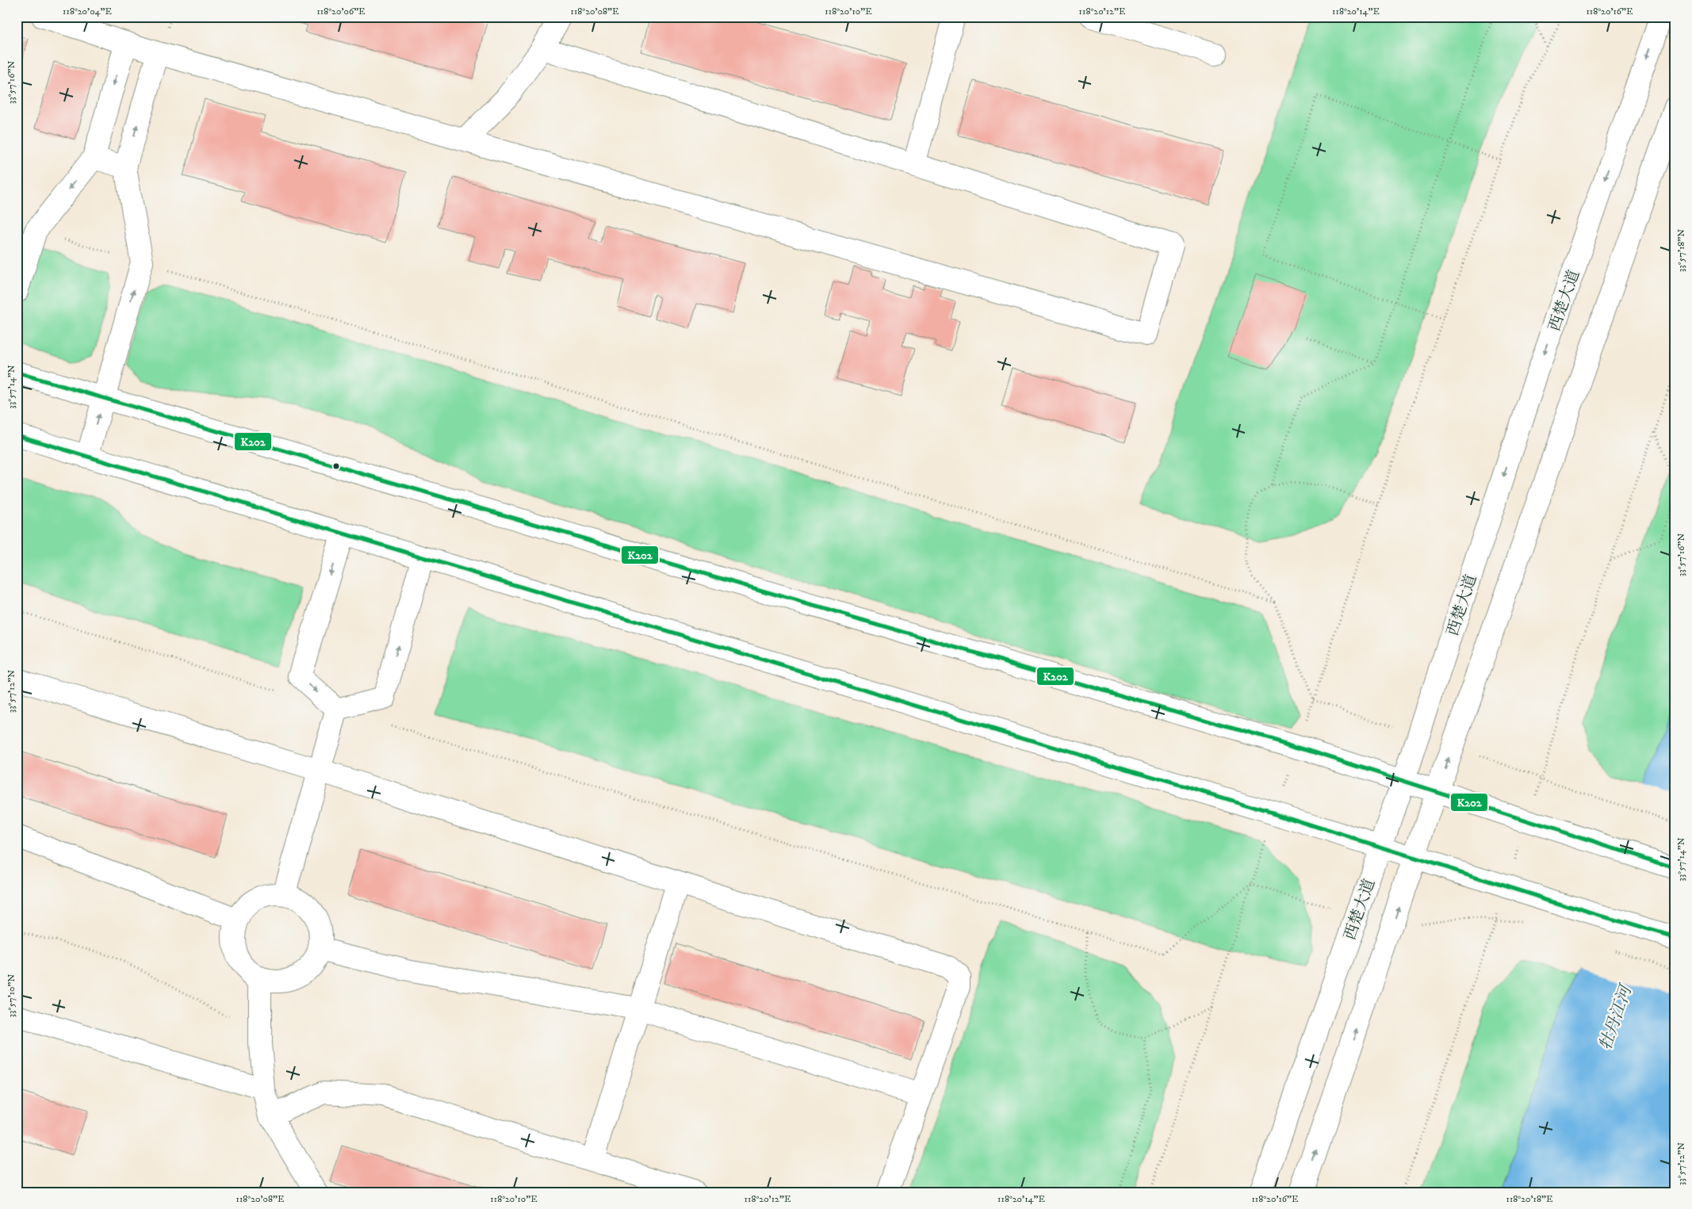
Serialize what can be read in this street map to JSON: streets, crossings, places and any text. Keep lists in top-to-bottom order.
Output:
{
  "streets": {
    "main road": ["西楚大道"]
  },
  "water": ["牡丹江河"],
  "lines": ["transit line K202"],
  "coordinates": [
    "118°20'04\"E",
    "118°20'06\"E",
    "118°20'08\"E",
    "118°20'10\"E",
    "118°20'12\"E",
    "118°20'14\"E",
    "118°20'16\"E",
    "33°57'16\"N",
    "33°57'18\"N",
    "33°57'14\"N",
    "33°57'12\"N",
    "33°57'10\"N",
    "118°20'18\"E"
  ]
}
